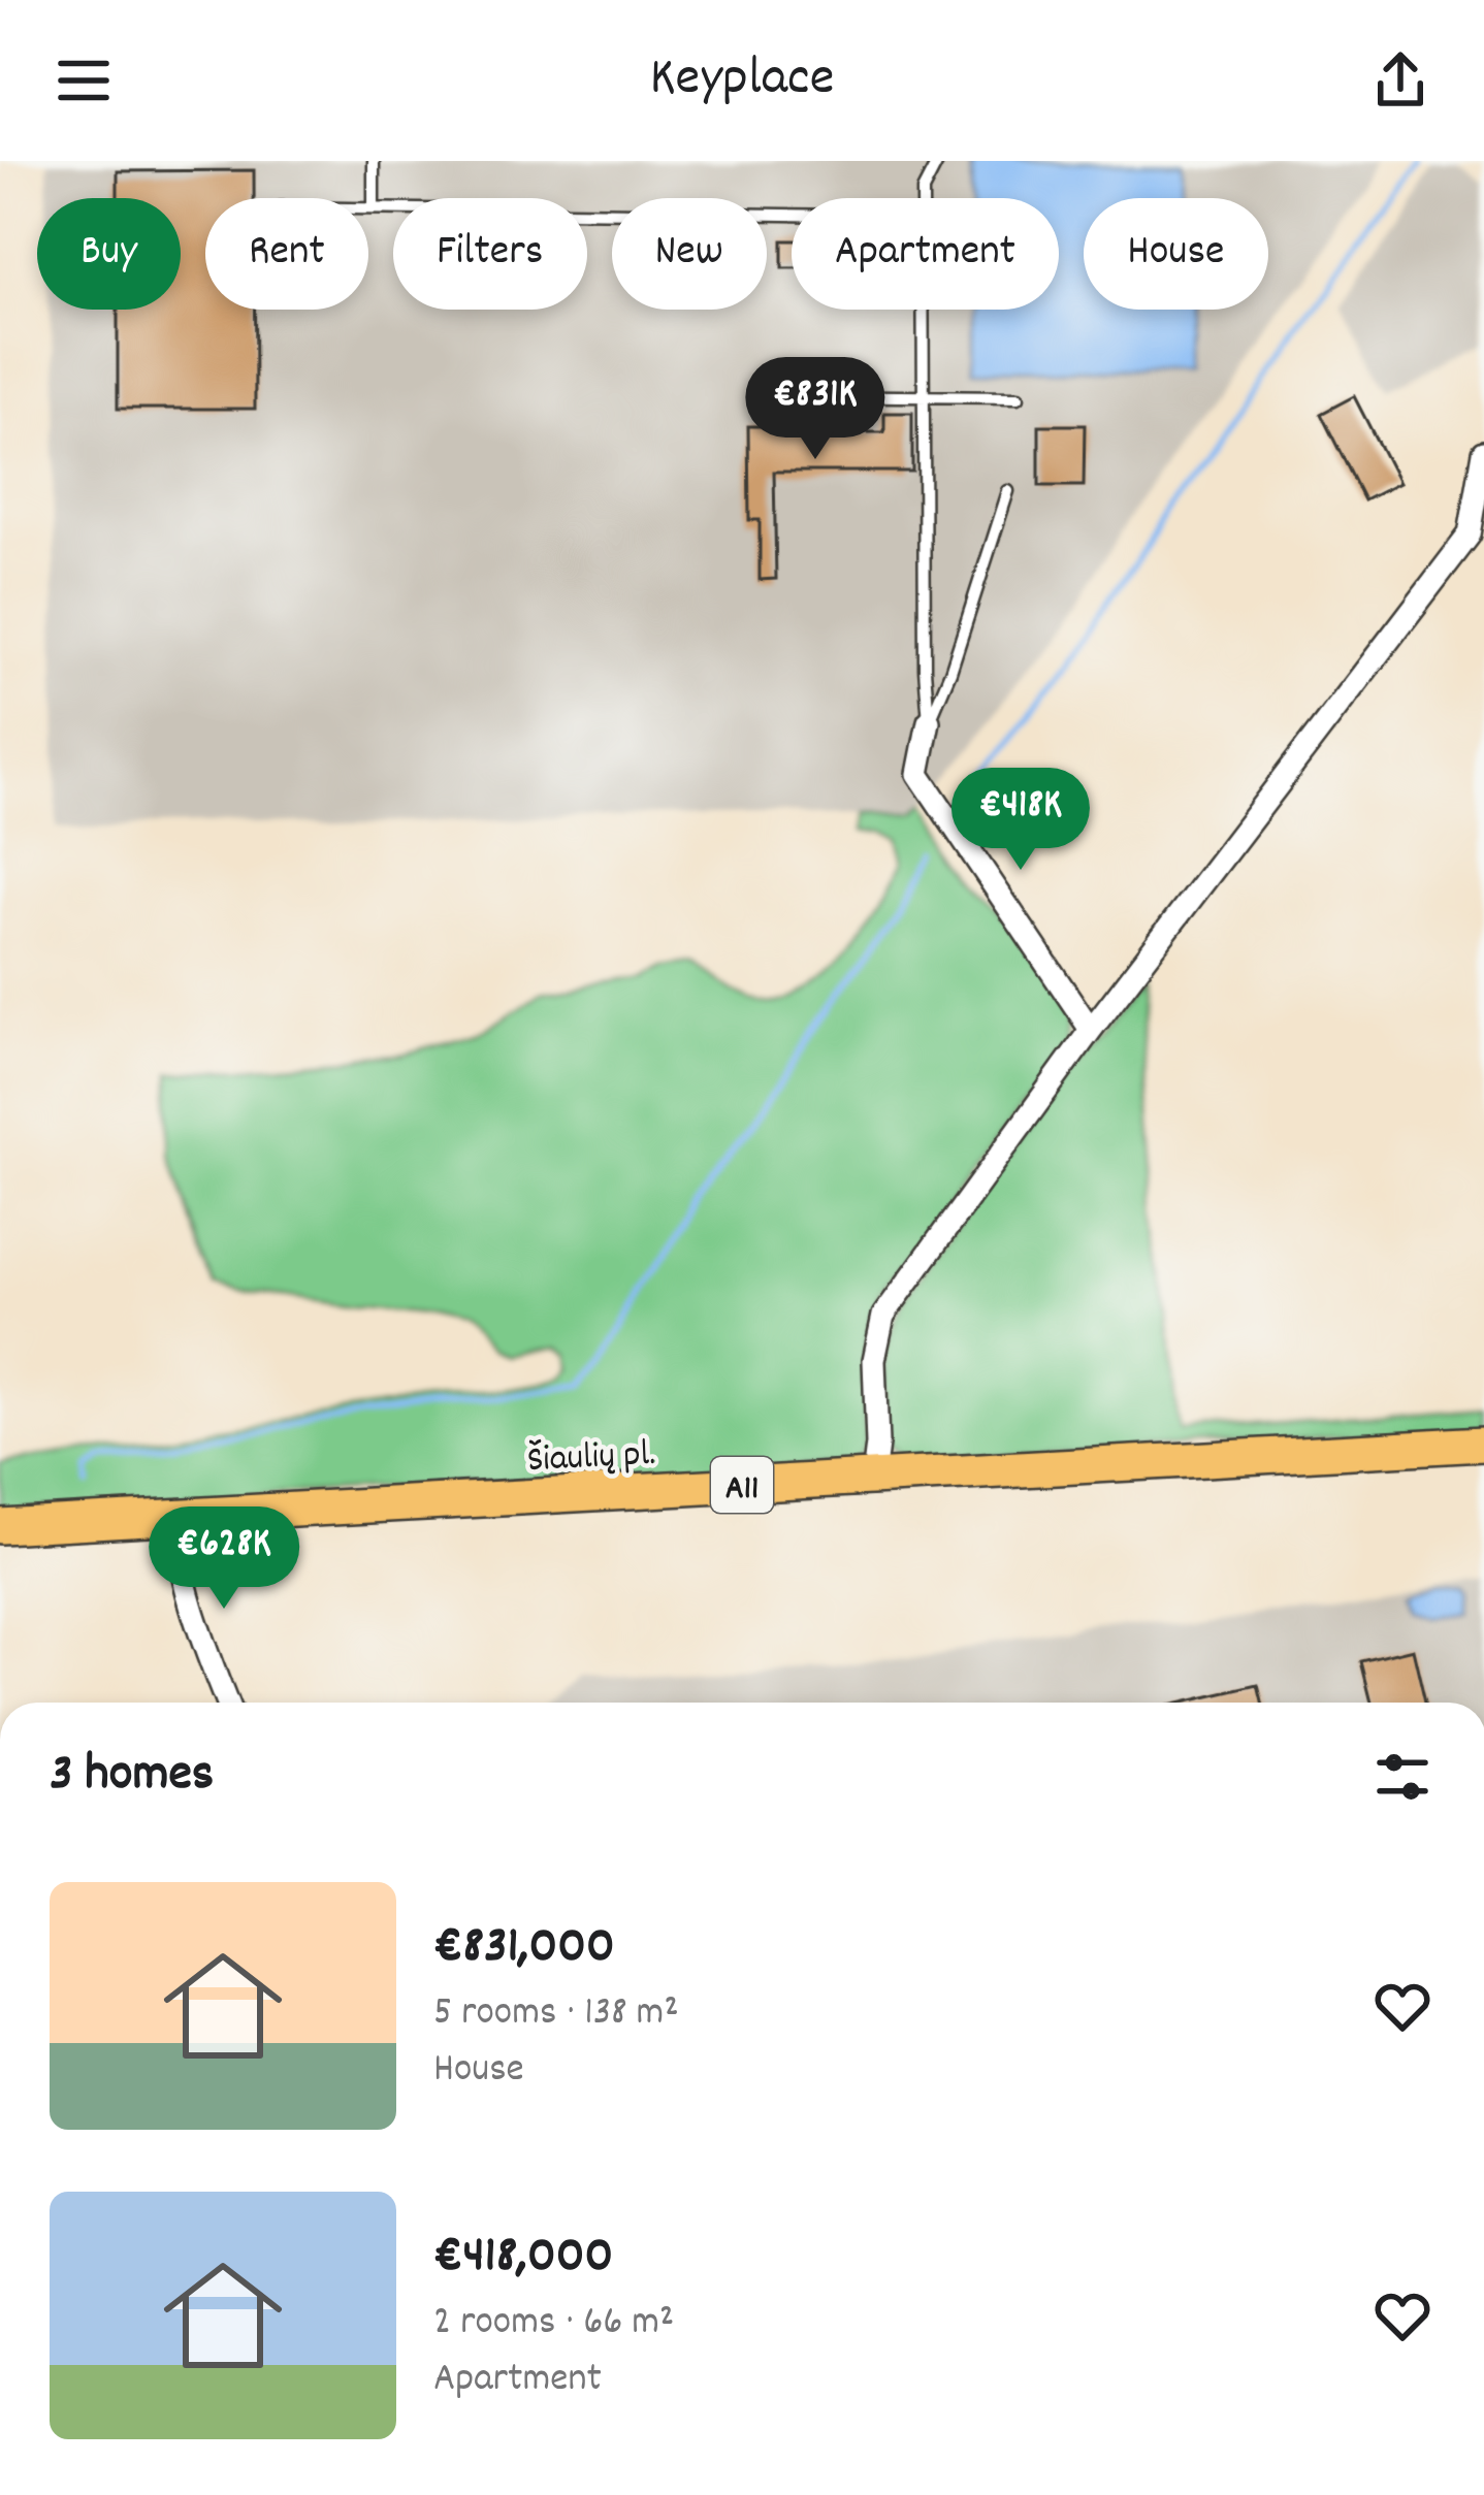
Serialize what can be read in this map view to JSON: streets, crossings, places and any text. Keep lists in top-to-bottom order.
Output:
{
  "streets": {
    "highway": ["Šiaulių pl.", "A11"]
  },
  "page": {
    "header": "Keyplace",
    "chip": [
      "Buy",
      "Rent",
      "Filters",
      "New",
      "Apartment",
      "House"
    ],
    "price": ["€831K", "€418K", "€628K"],
    "heading": "3 homes",
    "list": [
      {
        "name": "€831,000",
        "note": "5 rooms · 138 m² · House"
      },
      {
        "name": "€418,000",
        "note": "2 rooms · 66 m² · Apartment"
      }
    ]
  }
}
